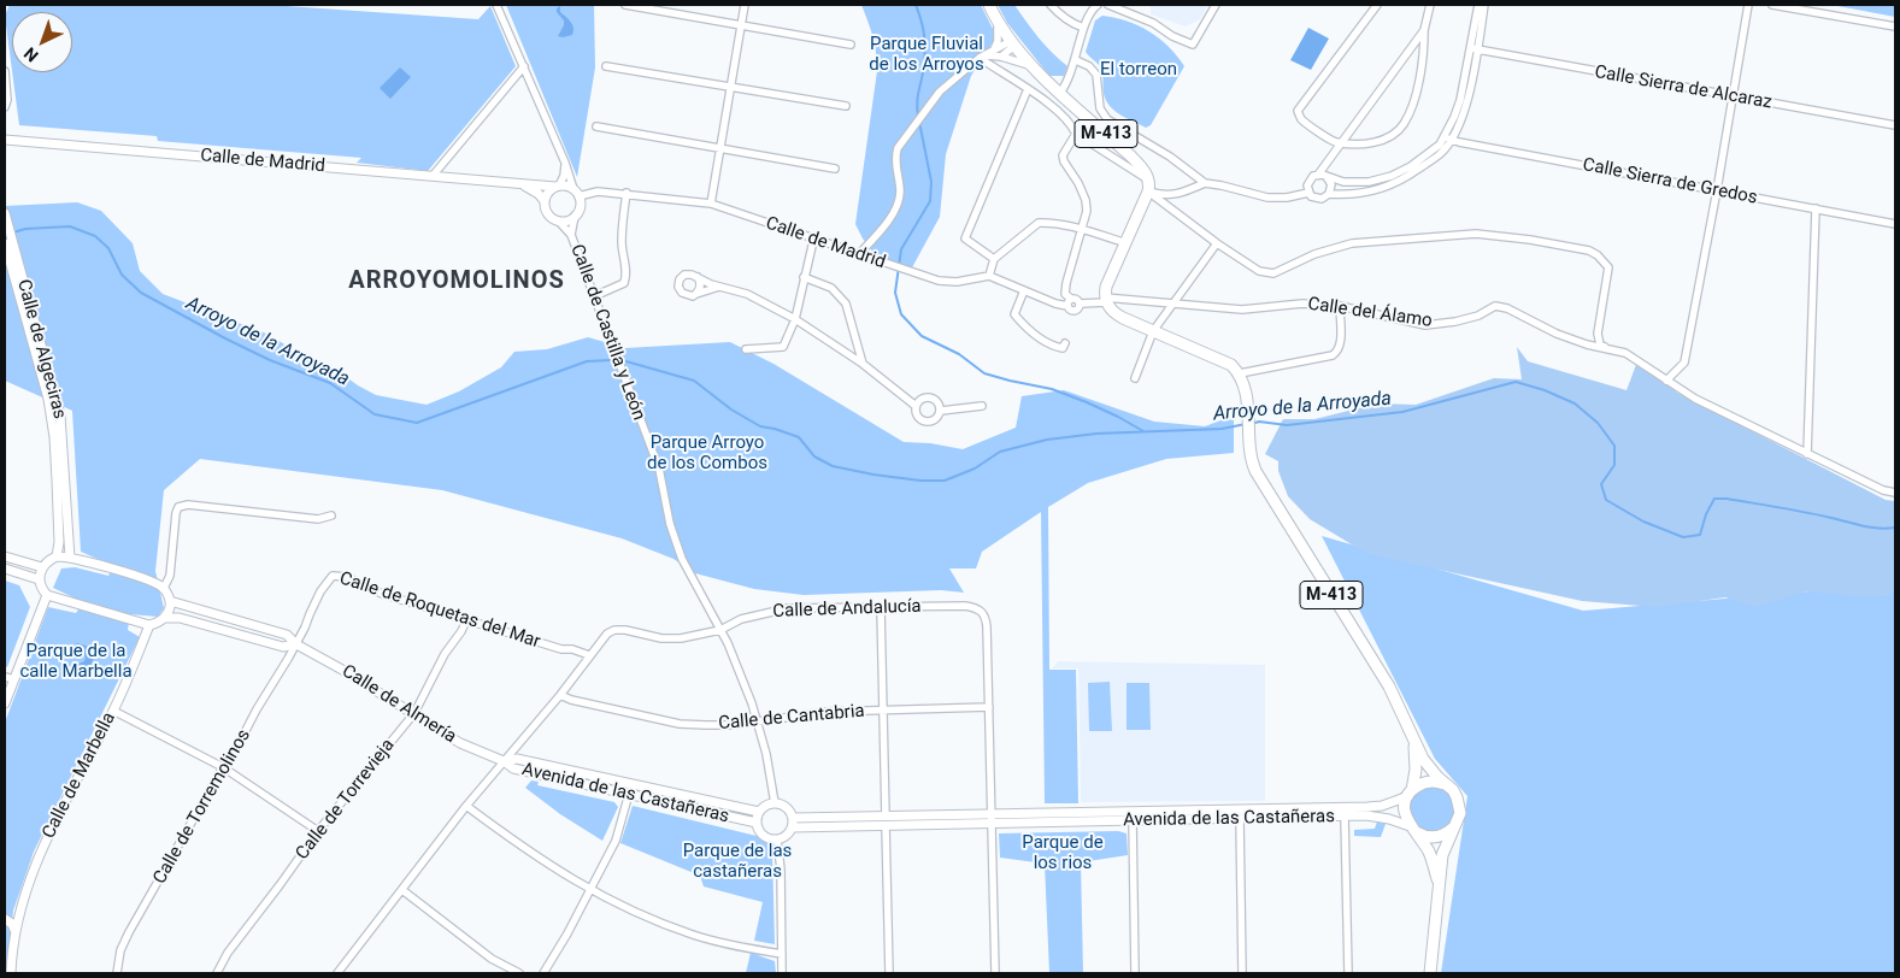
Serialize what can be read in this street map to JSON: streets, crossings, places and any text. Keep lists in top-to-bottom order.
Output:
{
  "streets": {
    "main road": ["M-413"],
    "street": [
      "Calle Sierra de Alcaraz",
      "Calle de Madrid",
      "Calle Sierra de Gredos",
      "Calle del Álamo",
      "Calle de Castilla y León",
      "Calle de Algeciras",
      "Calle de Andalucía",
      "Calle de Roquetas del Mar",
      "Calle de Almería",
      "Calle de Cantabria",
      "Calle de Marbella",
      "Avenida de las Castañeras",
      "Calle de Torrevieja",
      "Calle de Torremolinos"
    ]
  },
  "crossings": [
    ["M-413", "Avenida de las Castañeras"],
    ["Calle de Madrid", "Calle del Álamo"],
    ["Calle de Madrid", "Calle de Castilla y León"],
    ["Calle de Castilla y León", "Calle de Andalucía"],
    ["Calle de Castilla y León", "Calle de Cantabria"],
    ["Calle de Castilla y León", "Avenida de las Castañeras"],
    ["Calle de Andalucía", "Calle de Roquetas del Mar"],
    ["Calle de Andalucía", "Calle de Cantabria"],
    ["Calle de Roquetas del Mar", "Calle de Almería"],
    ["Calle de Roquetas del Mar", "Calle de Torrevieja"],
    ["Calle de Roquetas del Mar", "Calle de Torremolinos"],
    ["Calle de Almería", "Avenida de las Castañeras"],
    ["Calle de Almería", "Calle de Torrevieja"],
    ["Calle de Almería", "Calle de Torremolinos"]
  ],
  "districts": ["ARROYOMOLINOS"],
  "water": ["Arroyo de la Arroyada"],
  "parks": [
    "Parque Fluvial de los Arroyos",
    "El torreon",
    "Parque Arroyo de los Combos",
    "Parque de la calle Marbella",
    "Parque de los rios",
    "Parque de las castañeras"
  ],
  "north": "bottom left"
}
